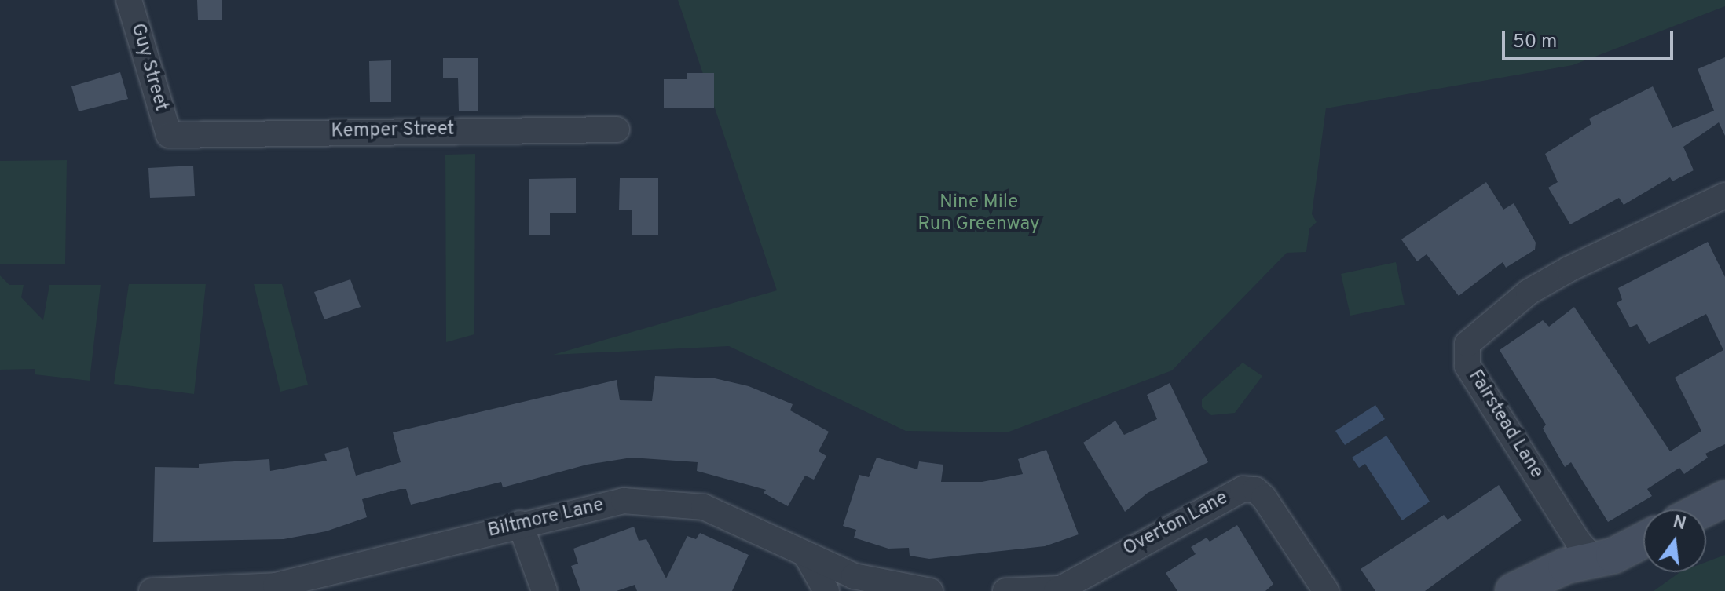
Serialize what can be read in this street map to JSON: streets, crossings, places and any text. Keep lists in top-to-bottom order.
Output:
{
  "streets": {
    "street": [
      "Guy Street",
      "Kemper Street",
      "Fairstead Lane",
      "Biltmore Lane",
      "Overton Lane"
    ]
  },
  "crossings": [
    ["Guy Street", "Kemper Street"]
  ],
  "parks": ["Nine Mile Run Greenway"],
  "scale_bar": "50 m",
  "north": "top"
}
